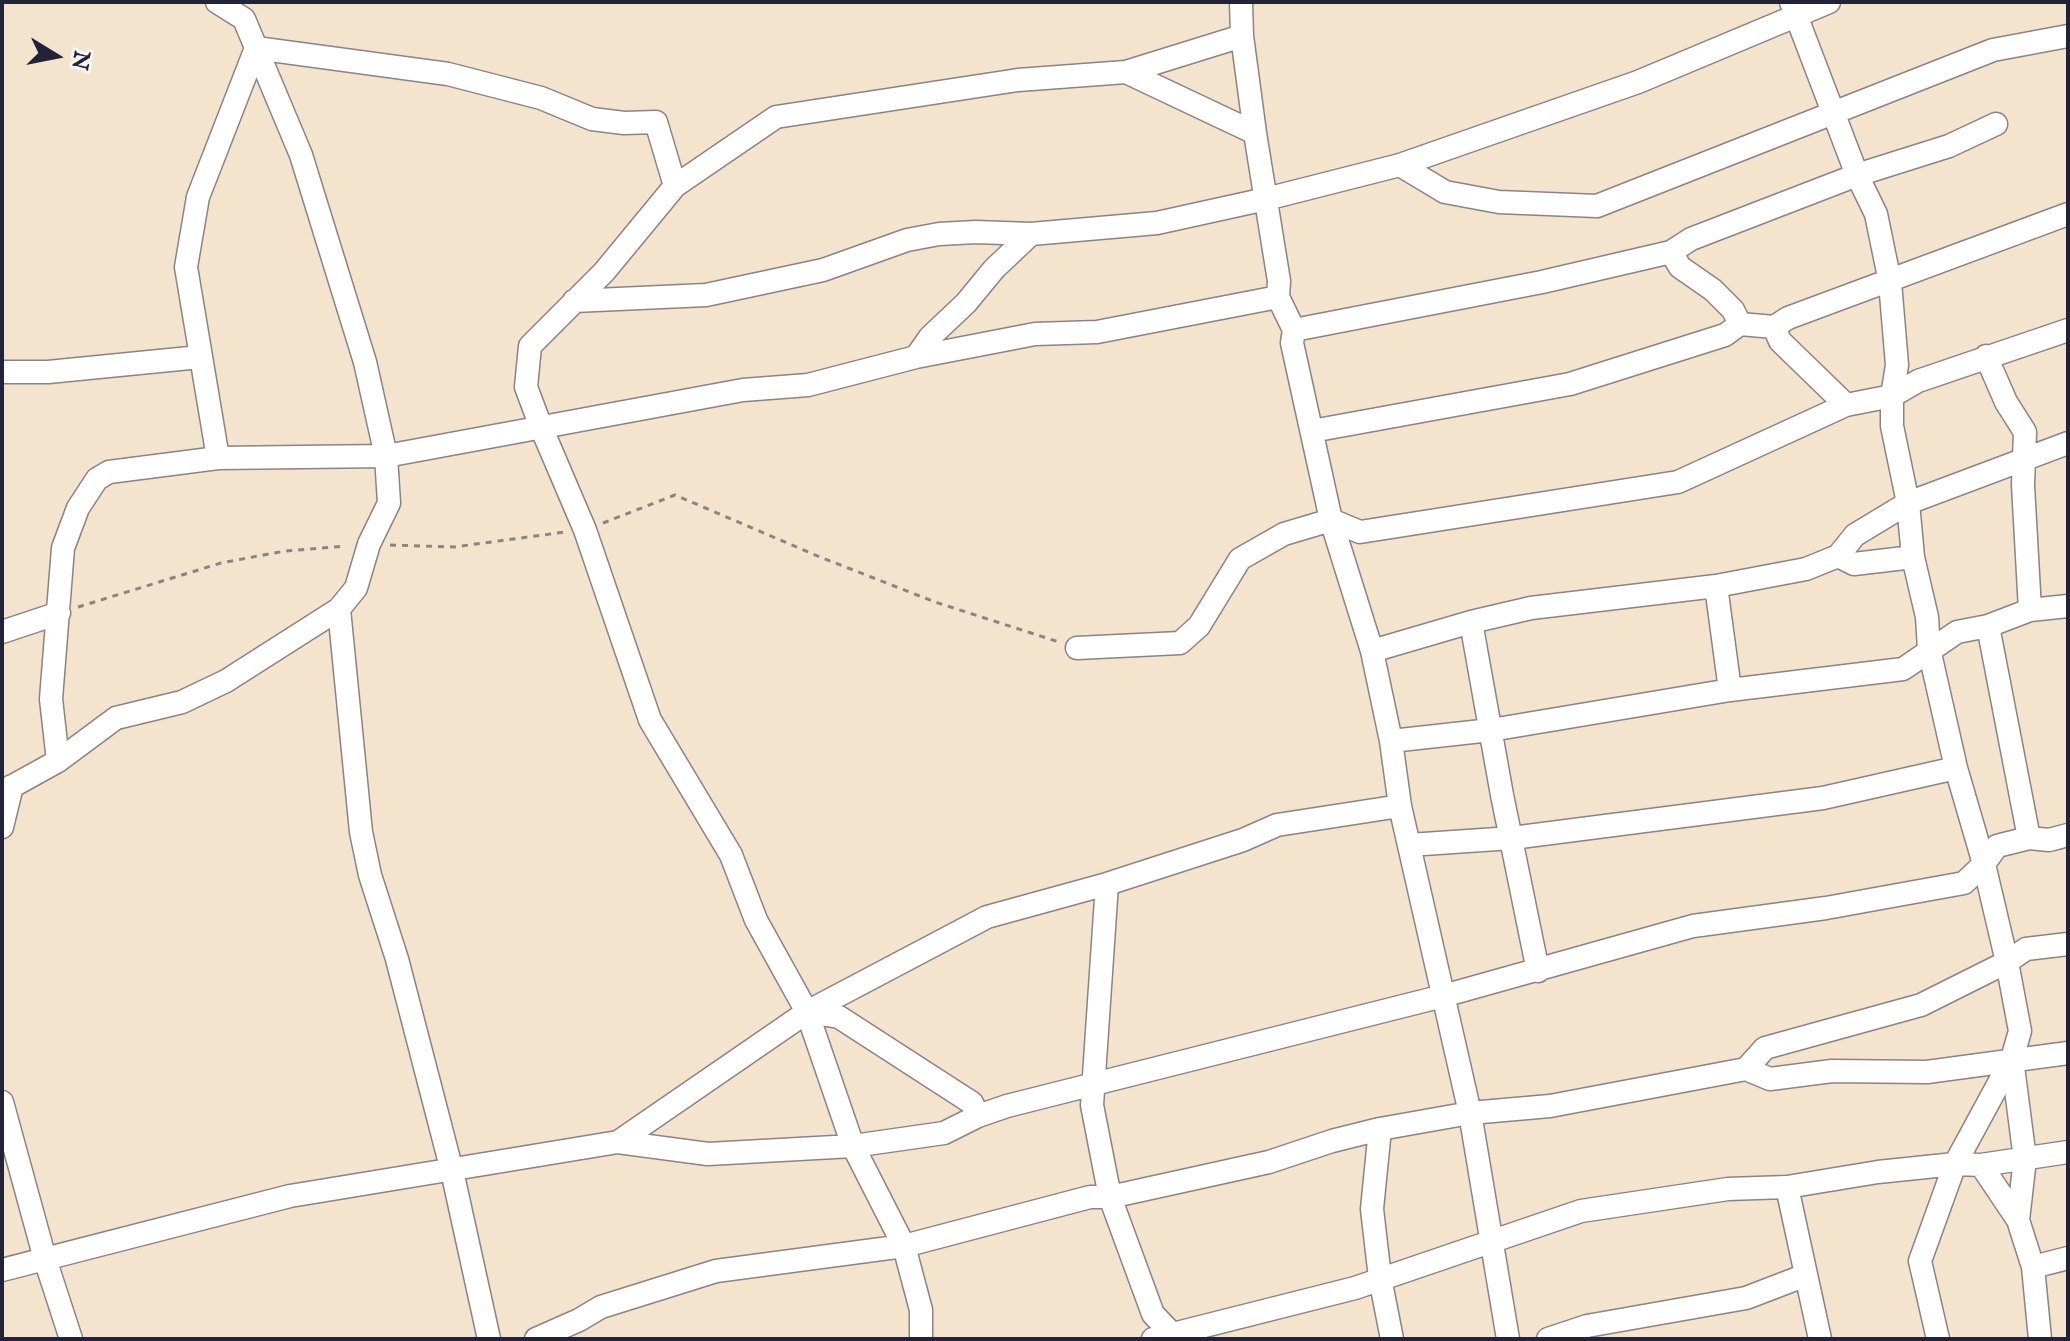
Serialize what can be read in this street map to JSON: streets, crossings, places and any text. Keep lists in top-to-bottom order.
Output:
{
  "north": "right"
}
